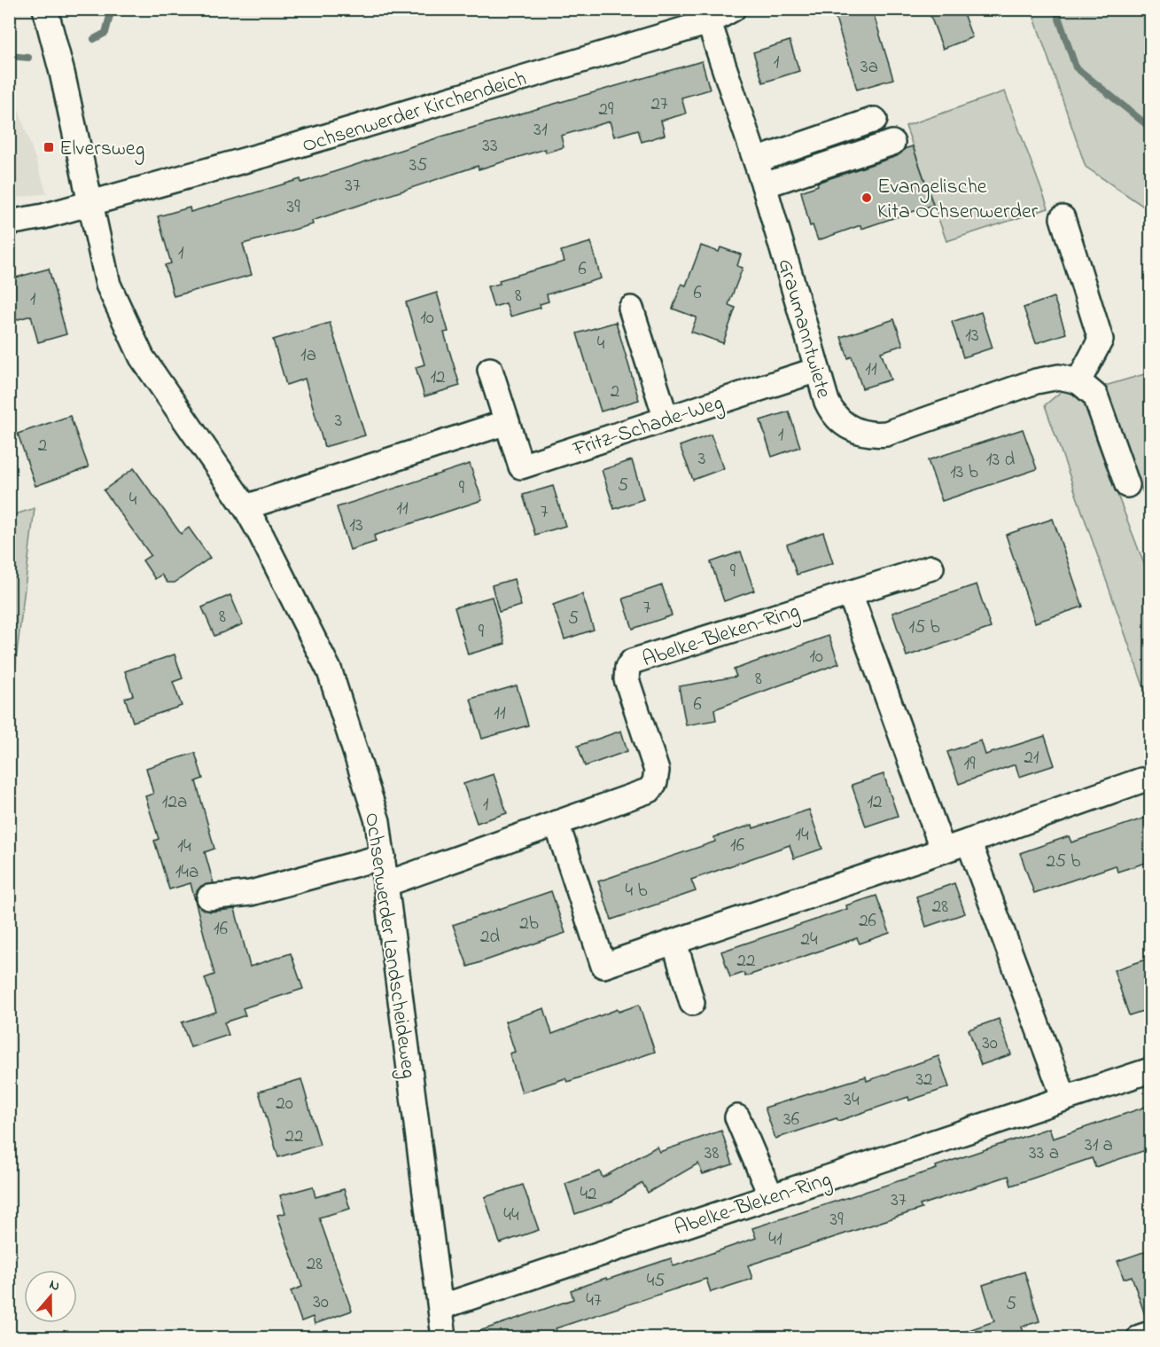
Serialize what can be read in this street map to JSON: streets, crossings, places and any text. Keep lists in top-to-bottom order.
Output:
{
  "streets": {
    "street": [
      "Ochsenwerder Kirchendeich",
      "Graumanntwiete",
      "Fritz-Schade-Weg",
      "Abelke-Bleken-Ring",
      "Ochsenwerder Landscheideweg"
    ]
  },
  "crossings": [
    ["Ochsenwerder Kirchendeich", "Graumanntwiete"],
    ["Ochsenwerder Kirchendeich", "Ochsenwerder Landscheideweg"],
    ["Graumanntwiete", "Fritz-Schade-Weg"],
    ["Abelke-Bleken-Ring", "Ochsenwerder Landscheideweg"]
  ],
  "places": {
    "transit": ["Elversweg"],
    "other": ["Evangelische Kita Ochsenwerder"]
  },
  "house_numbers": [
    "1",
    "3a",
    "27",
    "29",
    "31",
    "33",
    "35",
    "37",
    "39",
    "1",
    "6",
    "6",
    "8",
    "1",
    "10",
    "13",
    "4",
    "1a",
    "11",
    "12",
    "2",
    "3",
    "1",
    "2",
    "3",
    "13 d",
    "13 b",
    "5",
    "9",
    "4",
    "11",
    "7",
    "13",
    "9",
    "7",
    "8",
    "5",
    "15 b",
    "9",
    "10",
    "8",
    "6",
    "11",
    "21",
    "19",
    "12a",
    "12",
    "1",
    "14",
    "16",
    "14",
    "25 b",
    "14a",
    "4 b",
    "28",
    "26",
    "2b",
    "16",
    "2d",
    "24",
    "22",
    "30",
    "32",
    "34",
    "20",
    "36",
    "22",
    "31 a",
    "38",
    "33 a",
    "42",
    "37",
    "44",
    "39",
    "41",
    "28",
    "45",
    "47",
    "30",
    "5"
  ],
  "north": "top"
}
